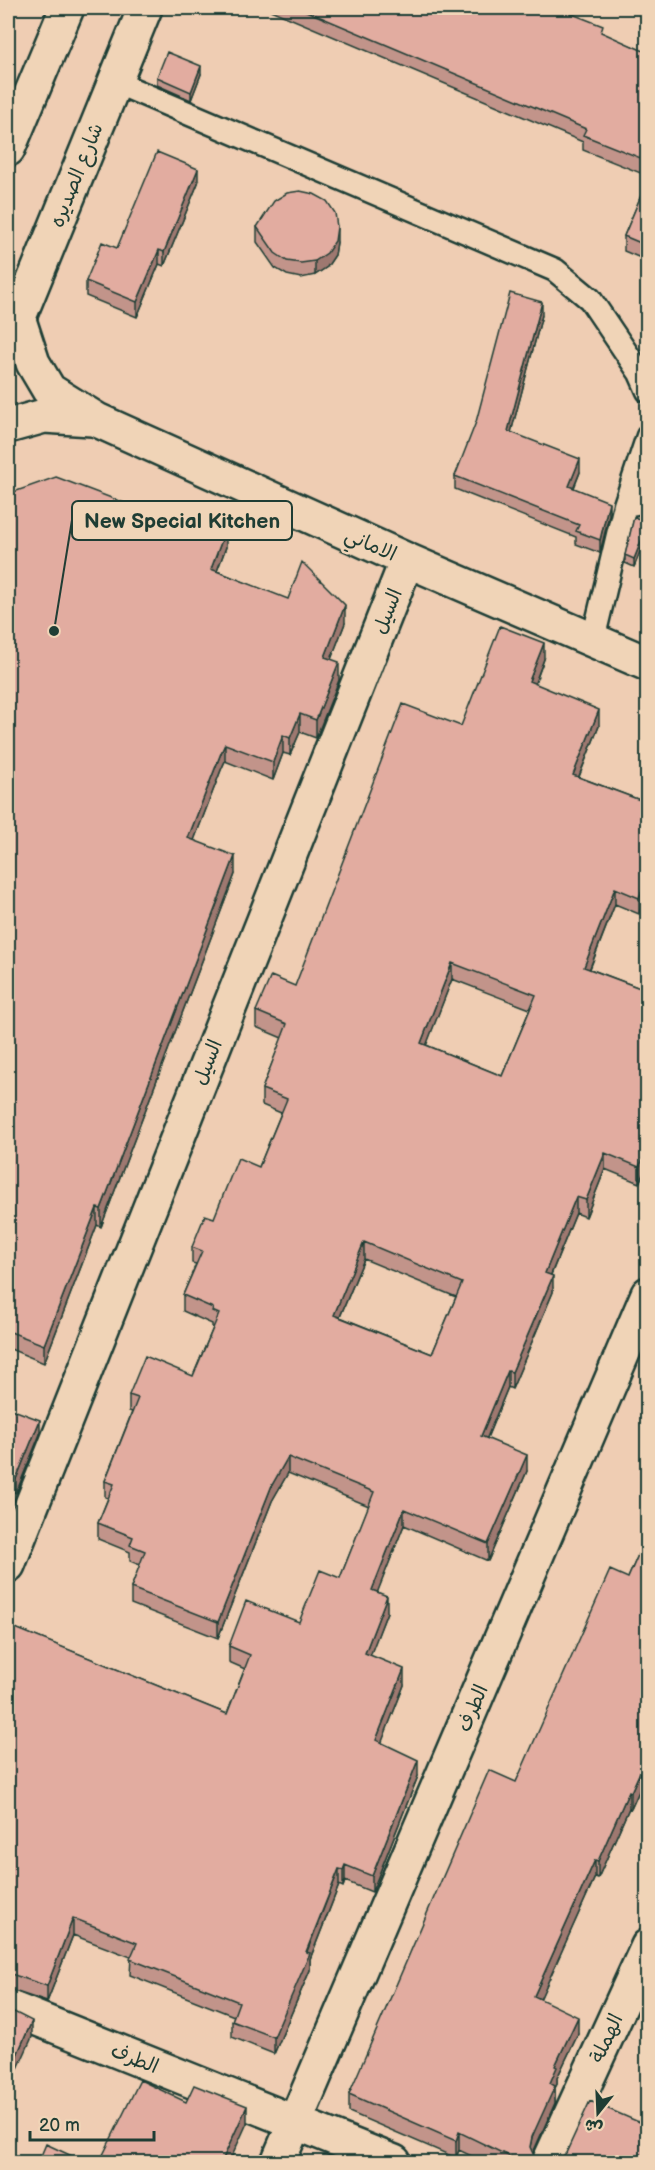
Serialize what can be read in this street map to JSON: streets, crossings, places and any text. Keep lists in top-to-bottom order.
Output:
{
  "streets": {
    "street": [
      "شارع الصديره",
      "الاماني",
      "السيل",
      "الطرف",
      "الهملة"
    ]
  },
  "crossings": [
    ["شارع الصديره", "الاماني"],
    ["الاماني", "السيل"]
  ],
  "places": ["New Special Kitchen"],
  "scale_bar": "20 m",
  "north": "bottom"
}
